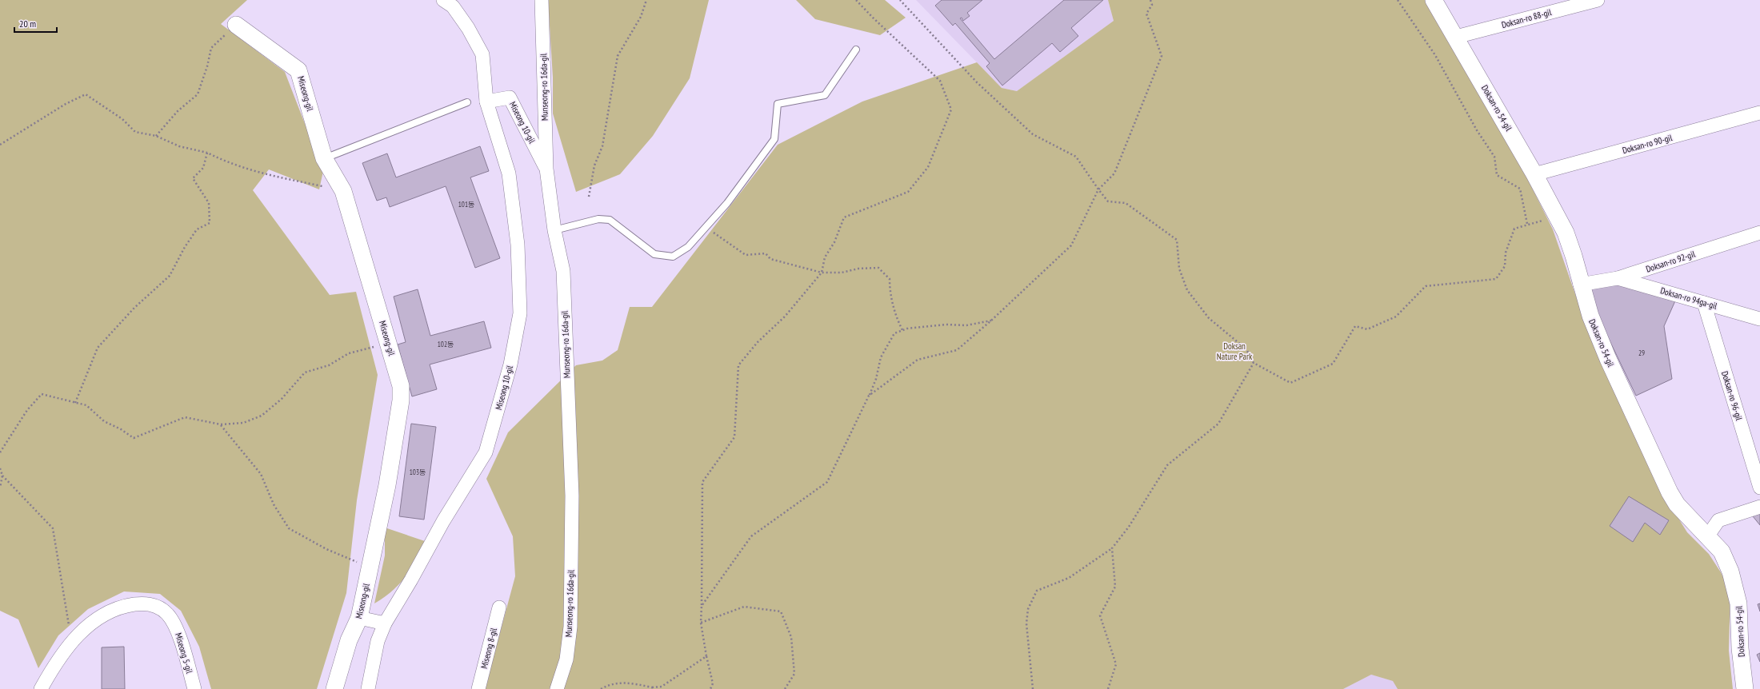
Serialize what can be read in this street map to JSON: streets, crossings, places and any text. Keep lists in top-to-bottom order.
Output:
{
  "streets": {
    "street": [
      "Doksan-ro 88-gil",
      "Munseong-ro 16da-gil",
      "Miseong-gil",
      "Doksan-ro 54-gil",
      "Miseong 10-gil",
      "Doksan-ro 90-gil",
      "Doksan-ro 92-gil",
      "Doksan-ro 94ga-gil",
      "Doksan-ro 96-gil",
      "Miseong 8-gil",
      "Miseong 5-gil"
    ]
  },
  "crossings": [
    ["Doksan-ro 88-gil", "Doksan-ro 54-gil"],
    ["Munseong-ro 16da-gil", "Miseong 10-gil"],
    ["Doksan-ro 54-gil", "Doksan-ro 90-gil"],
    ["Doksan-ro 54-gil", "Doksan-ro 92-gil"],
    ["Doksan-ro 92-gil", "Doksan-ro 94ga-gil"],
    ["Doksan-ro 94ga-gil", "Doksan-ro 96-gil"]
  ],
  "parks": ["Doksan Nature Park"],
  "house_numbers": [
    "101동",
    "102동",
    "29",
    "103동"
  ],
  "scale_bar": "20 m"
}
